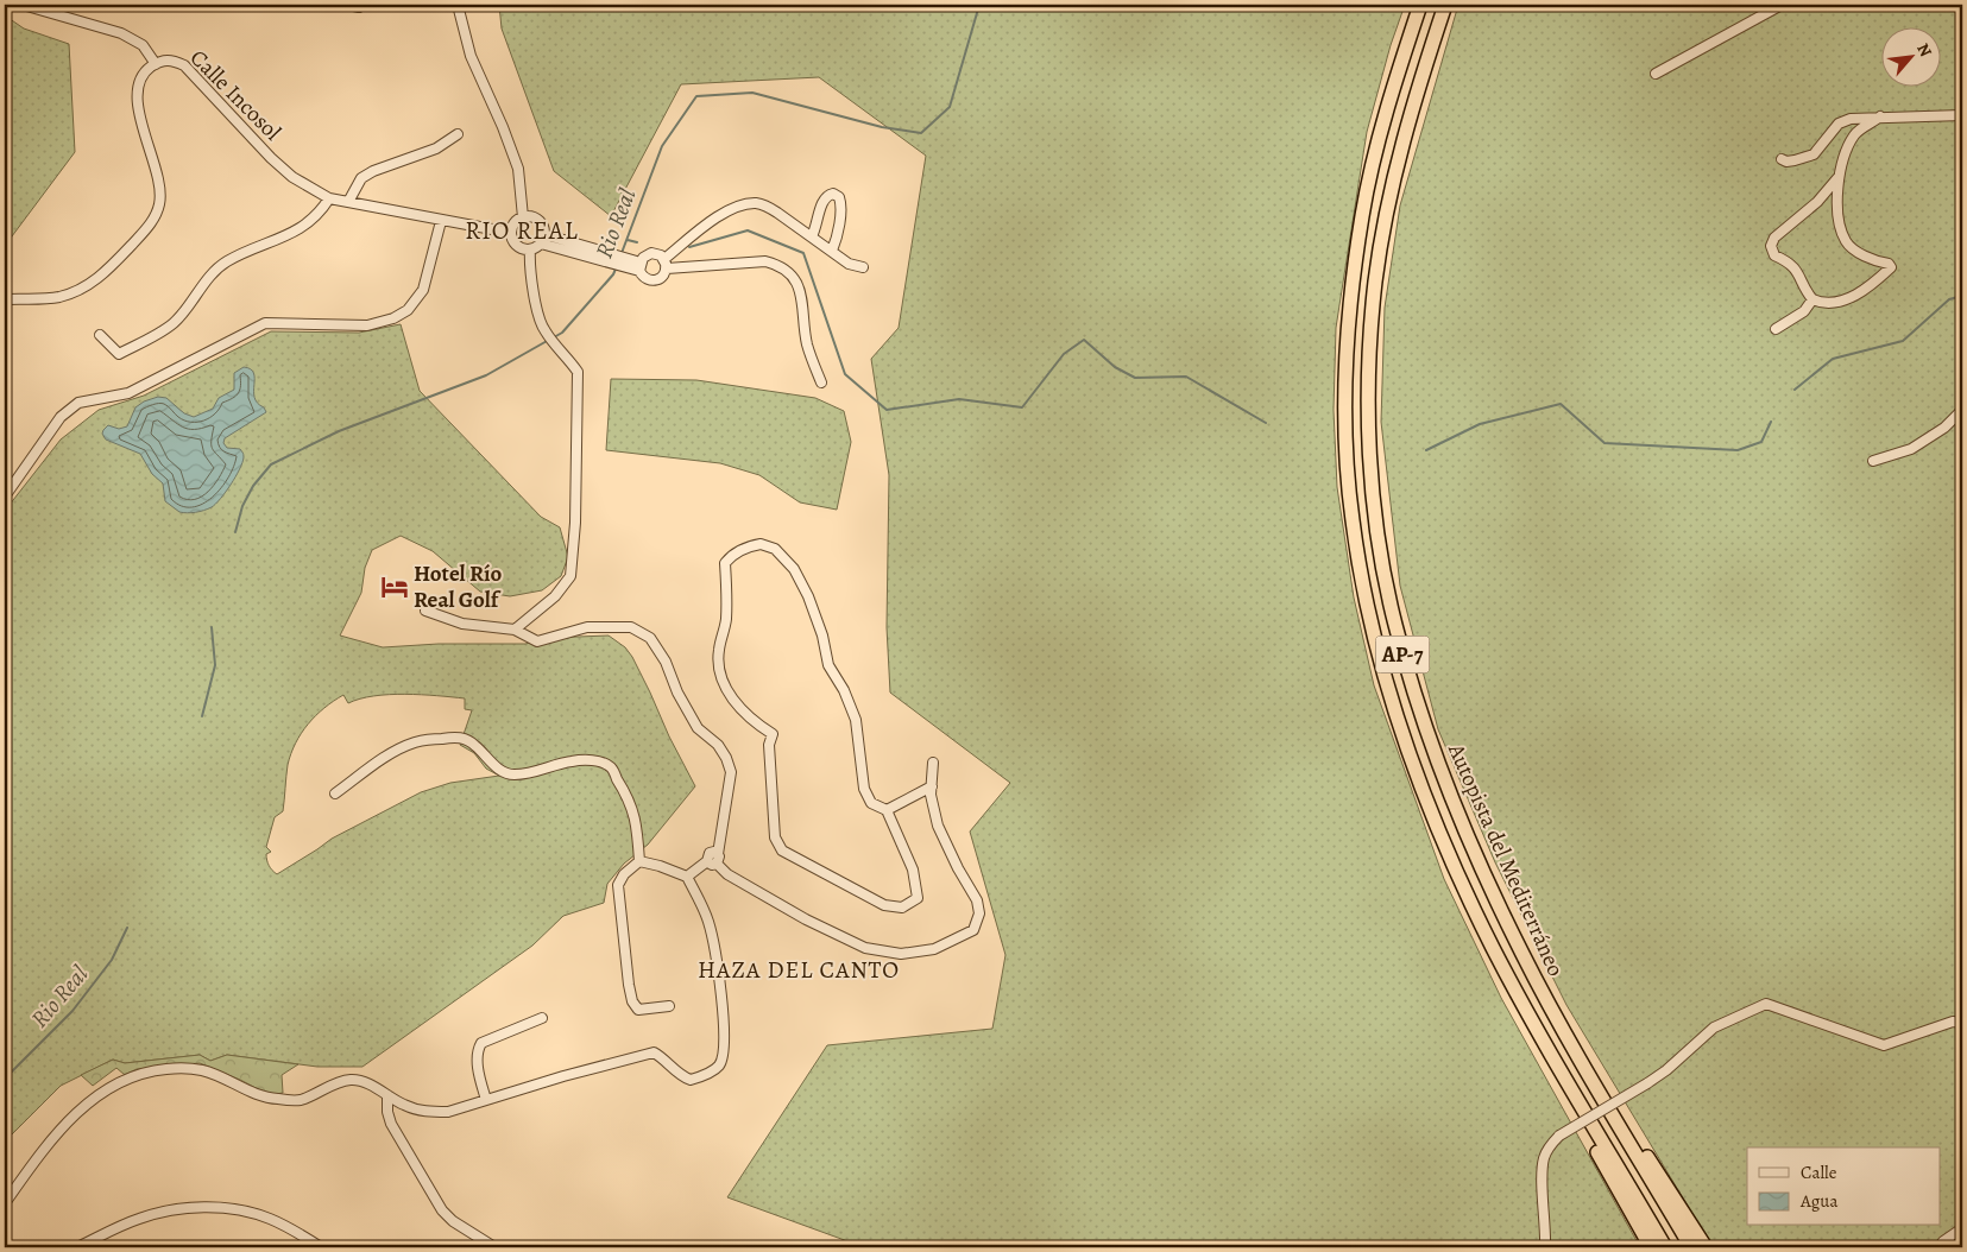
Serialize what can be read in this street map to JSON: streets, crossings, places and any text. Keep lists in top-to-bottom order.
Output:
{
  "streets": {
    "highway": ["AP-7", "Autopista del Mediterráneo"],
    "street": ["Calle Incosol"]
  },
  "districts": ["RIO REAL", "HAZA DEL CANTO"],
  "water": ["Rio Real"],
  "places": {
    "hotel": ["Hotel Río Real Golf"]
  },
  "legend": ["Calle", "Agua"],
  "north": "top right"
}
